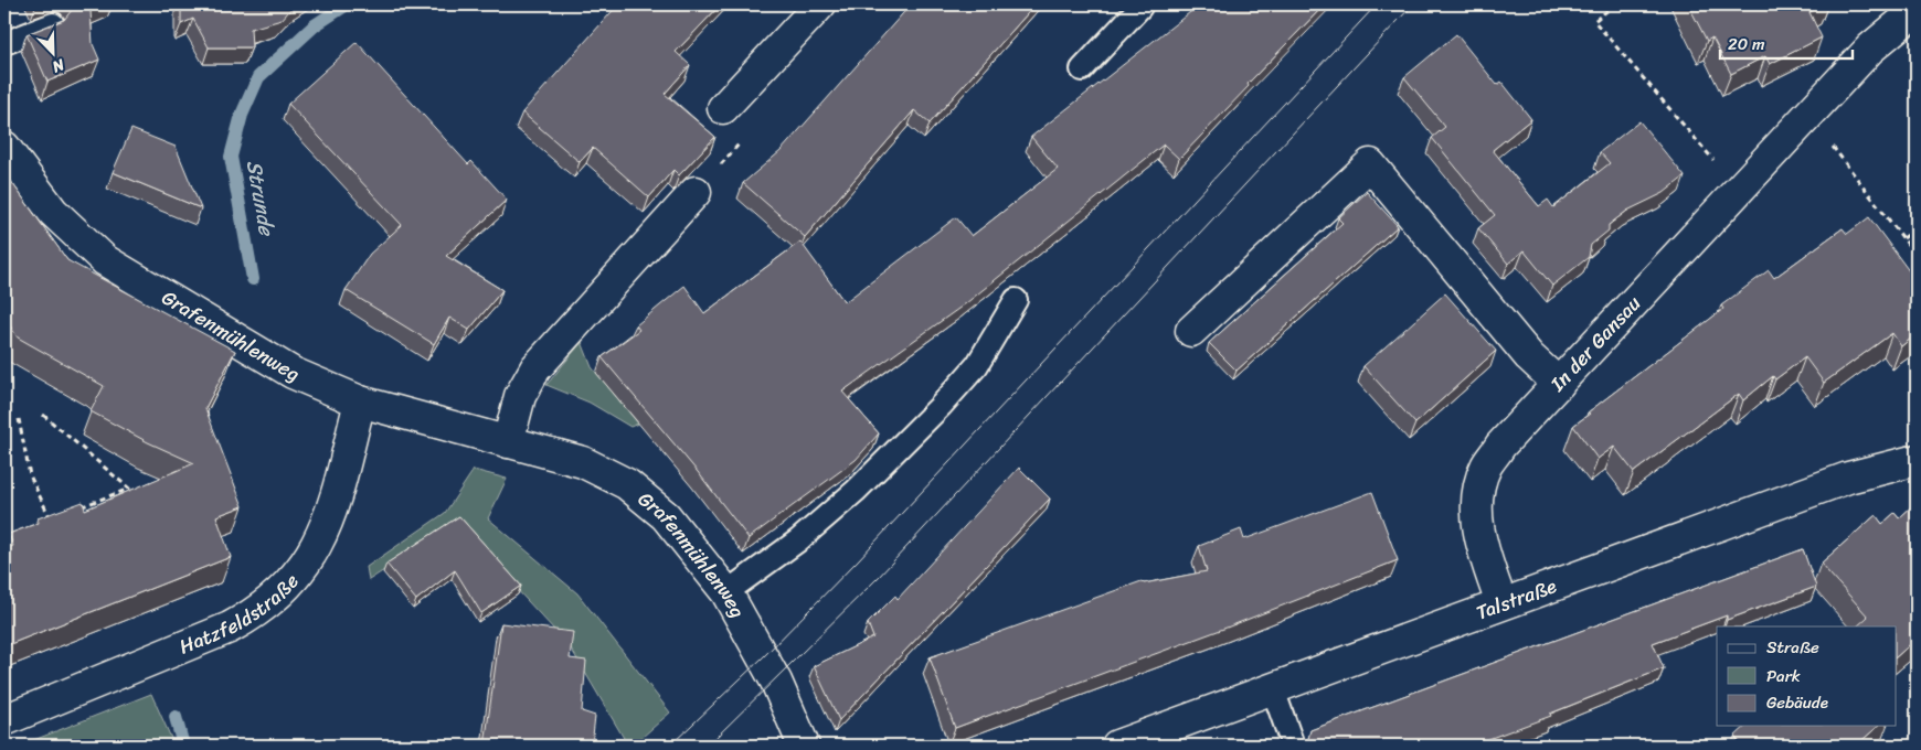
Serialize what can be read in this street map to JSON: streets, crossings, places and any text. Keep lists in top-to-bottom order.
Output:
{
  "streets": {
    "street": [
      "Grafenmühlenweg",
      "In der Gansau",
      "Talstraße",
      "Hatzfeldstraße"
    ]
  },
  "crossings": [
    ["Grafenmühlenweg", "Hatzfeldstraße"],
    ["In der Gansau", "Talstraße"]
  ],
  "water": ["Strunde"],
  "legend": ["Straße", "Park", "Gebäude"],
  "scale_bar": "20 m",
  "north": "bottom right"
}
